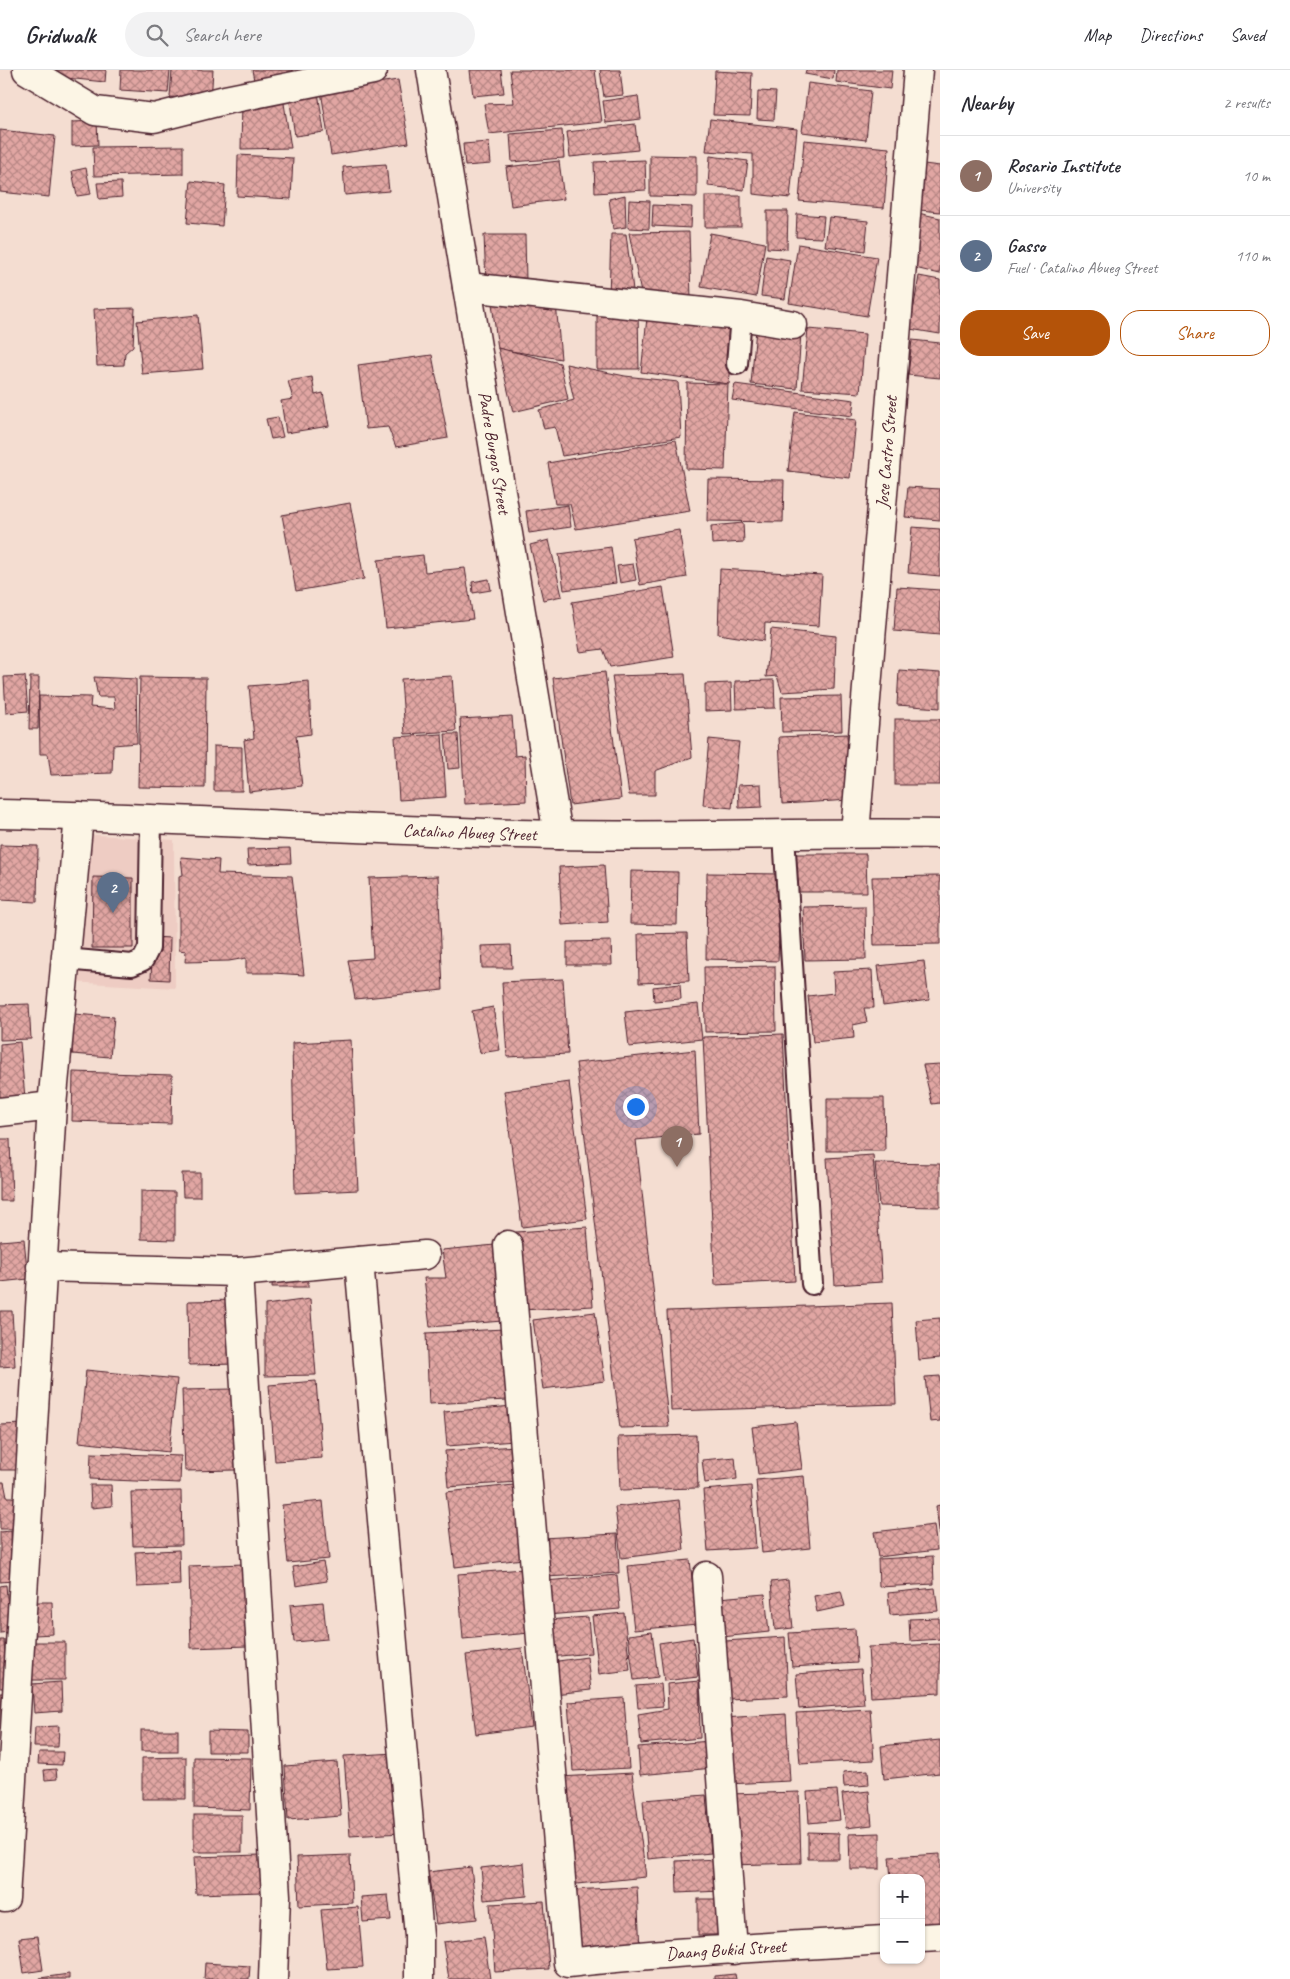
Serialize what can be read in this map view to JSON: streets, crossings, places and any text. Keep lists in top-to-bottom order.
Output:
{
  "streets": {
    "street": [
      "Jose Castro Street",
      "Padre Burgos Street",
      "Catalino Abueg Street",
      "Daang Bukid Street"
    ]
  },
  "crossings": [
    ["Jose Castro Street", "Catalino Abueg Street"],
    ["Padre Burgos Street", "Catalino Abueg Street"]
  ],
  "page": {
    "header": "Gridwalk",
    "search": "Search here",
    "nav": ["Map", "Directions", "Saved"],
    "heading": ["Nearby", "2 results"],
    "list": [
      {
        "mark": "1",
        "name": "Rosario Institute",
        "note": "University",
        "value": "10 m"
      },
      {
        "mark": "2",
        "name": "Gasso",
        "note": "Fuel · Catalino Abueg Street",
        "value": "110 m"
      }
    ],
    "buttons": ["Save", "Share"],
    "pins": ["2", "1"],
    "map_buttons": ["+", "−"]
  }
}
